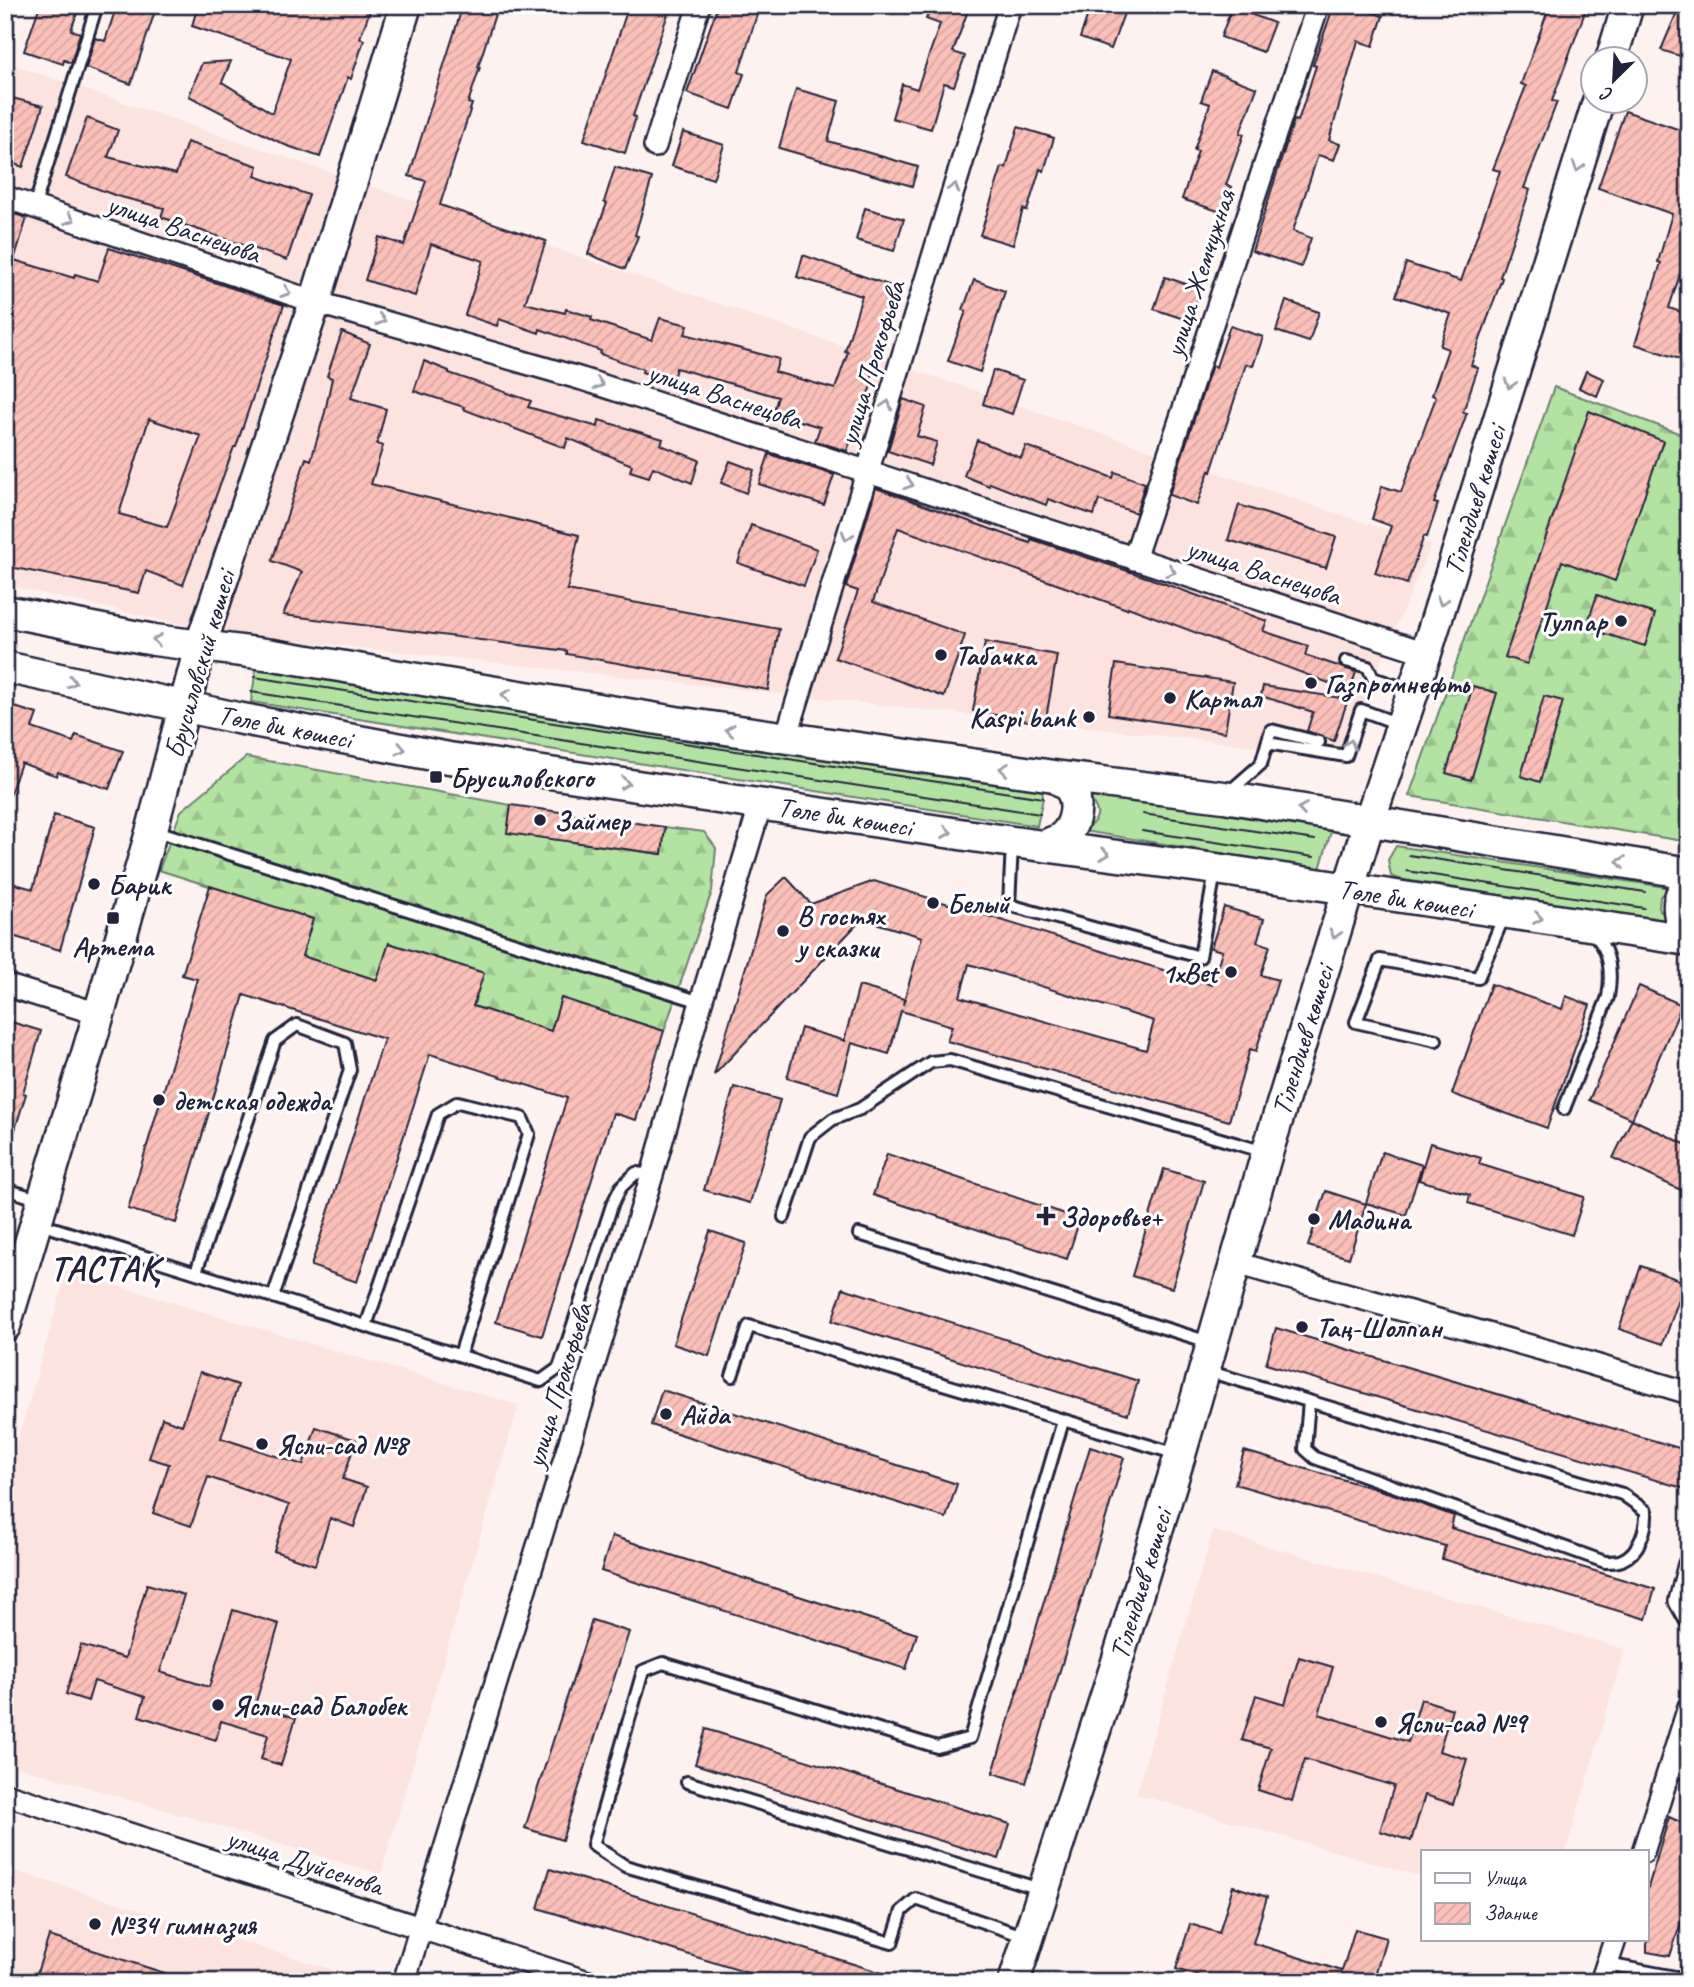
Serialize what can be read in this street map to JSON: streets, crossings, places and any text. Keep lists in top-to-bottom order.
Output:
{
  "streets": {
    "main road": ["Тілендиев көшесі", "Брусиловский көшесі", "Төле би көшесі"],
    "street": [
      "улица Васнецова",
      "улица Жемчужная",
      "улица Прокофьева",
      "улица Дуйсенова"
    ]
  },
  "crossings": [
    ["улица Васнецова", "улица Жемчужная"],
    ["улица Васнецова", "улица Прокофьева"],
    ["улица Васнецова", "Тілендиев көшесі"],
    ["улица Васнецова", "Брусиловский көшесі"],
    ["улица Прокофьева", "Төле би көшесі"],
    ["улица Прокофьева", "улица Дуйсенова"],
    ["Тілендиев көшесі", "Төле би көшесі"],
    ["Брусиловский көшесі", "Төле би көшесі"]
  ],
  "one_way": ["улица Васнецова", "Тілендиев көшесі"],
  "districts": ["ТАСТАҚ"],
  "places": {
    "other": [
      "Тулпар",
      "Табачка",
      "Газпромнефть",
      "Картал",
      "Kaspi bank",
      "Займер",
      "Барик",
      "Белый",
      "В гостях у сказки",
      "1xBet",
      "детская одежда",
      "Мадина",
      "Таң-Шолпан",
      "Айда",
      "Ясли-сад №8",
      "Ясли-сад Балобек",
      "Ясли-сад №9",
      "№34 гимназия"
    ],
    "transit": ["Брусиловского", "Артема"],
    "health": ["Здоровье+"]
  },
  "legend": ["Улица", "Здание"],
  "north": "bottom left"
}
